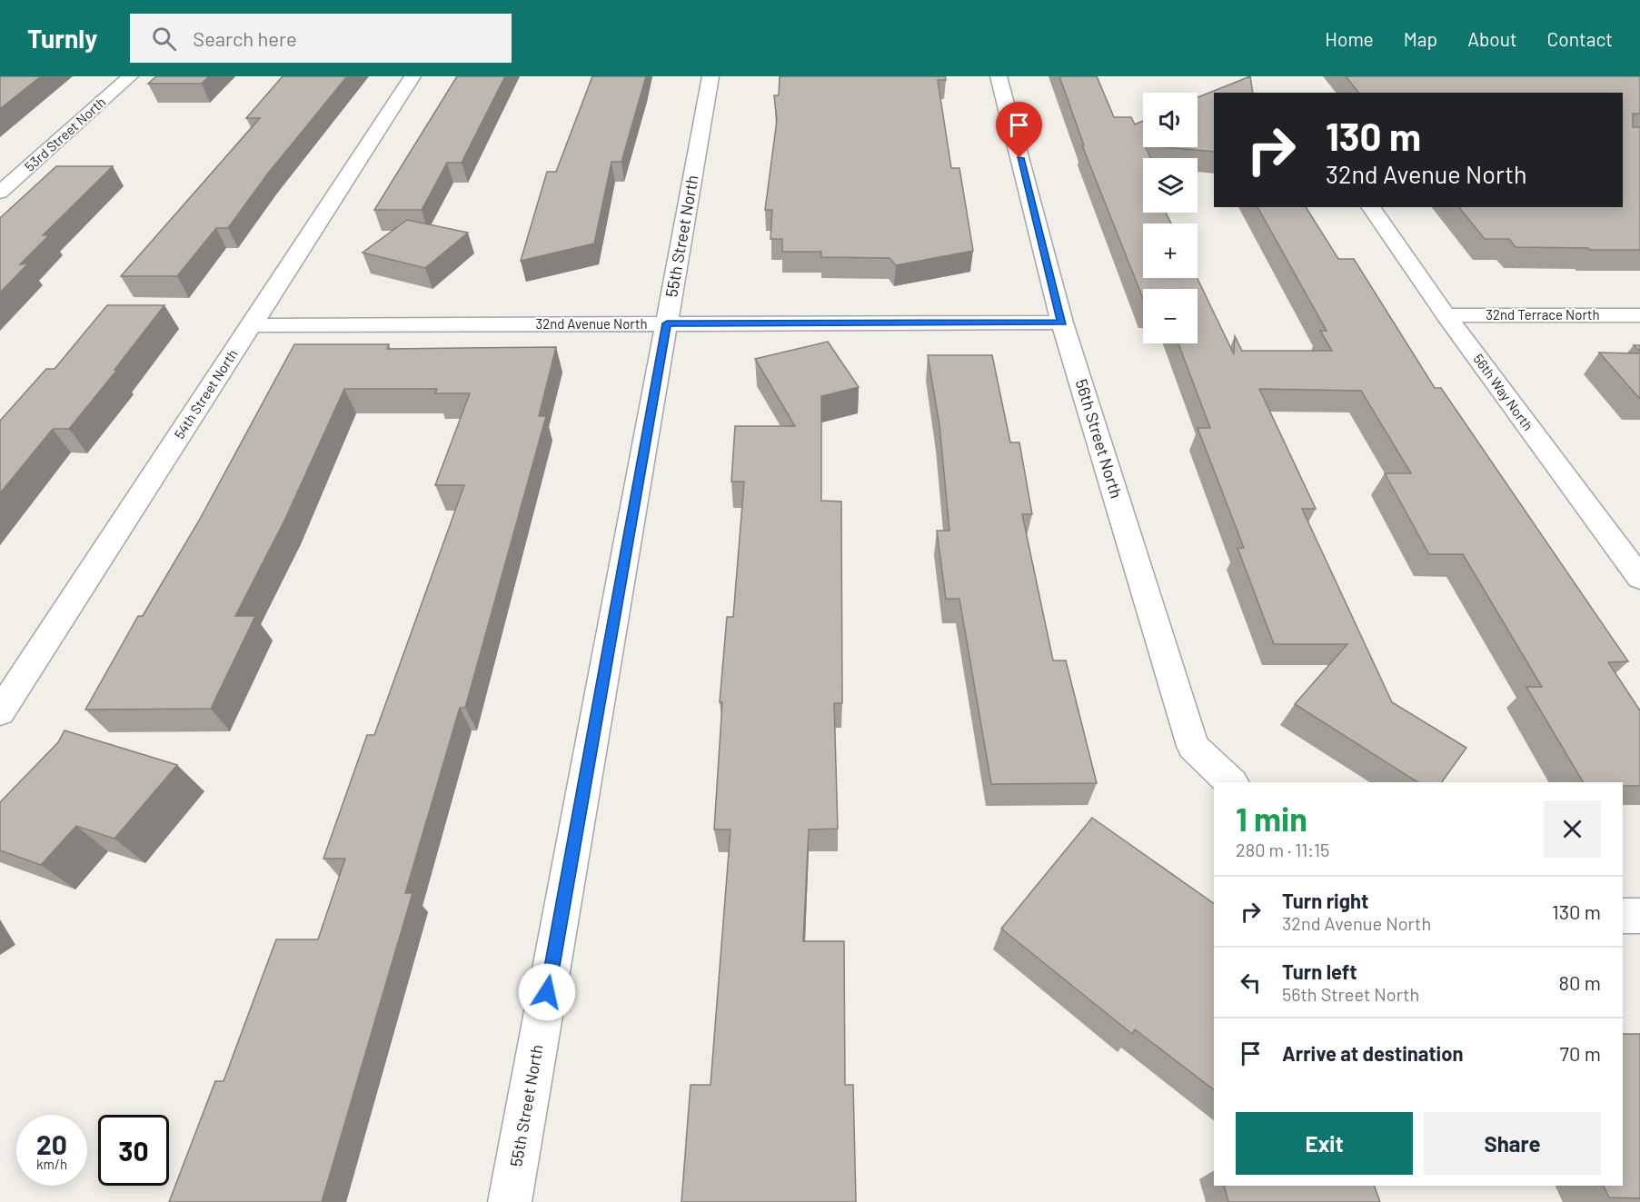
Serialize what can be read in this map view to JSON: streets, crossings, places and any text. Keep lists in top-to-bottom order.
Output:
{
  "streets": {
    "street": [
      "53rd Street North",
      "55th Street North",
      "32nd Terrace North",
      "32nd Avenue North",
      "56th Way North",
      "54th Street North",
      "56th Street North"
    ]
  },
  "crossings": [
    ["55th Street North", "32nd Avenue North"],
    ["32nd Terrace North", "56th Way North"],
    ["32nd Avenue North", "54th Street North"],
    ["32nd Avenue North", "56th Street North"]
  ],
  "page": {
    "header": "Turnly",
    "search": "Search here",
    "nav": [
      "Home",
      "Map",
      "About",
      "Contact"
    ],
    "map_buttons": ["+", "−"],
    "turn": ["130 m", "32nd Avenue North"],
    "heading": ["1 min", "280 m · 11:15"],
    "list": [
      {
        "name": "Turn right",
        "note": "32nd Avenue North",
        "value": "130 m"
      },
      {
        "name": "Turn left",
        "note": "56th Street North",
        "value": "80 m"
      },
      {
        "name": "Arrive at destination",
        "value": "70 m"
      }
    ],
    "buttons": ["Exit", "Share"],
    "speed": "20 km/h",
    "limit": "30"
  }
}
